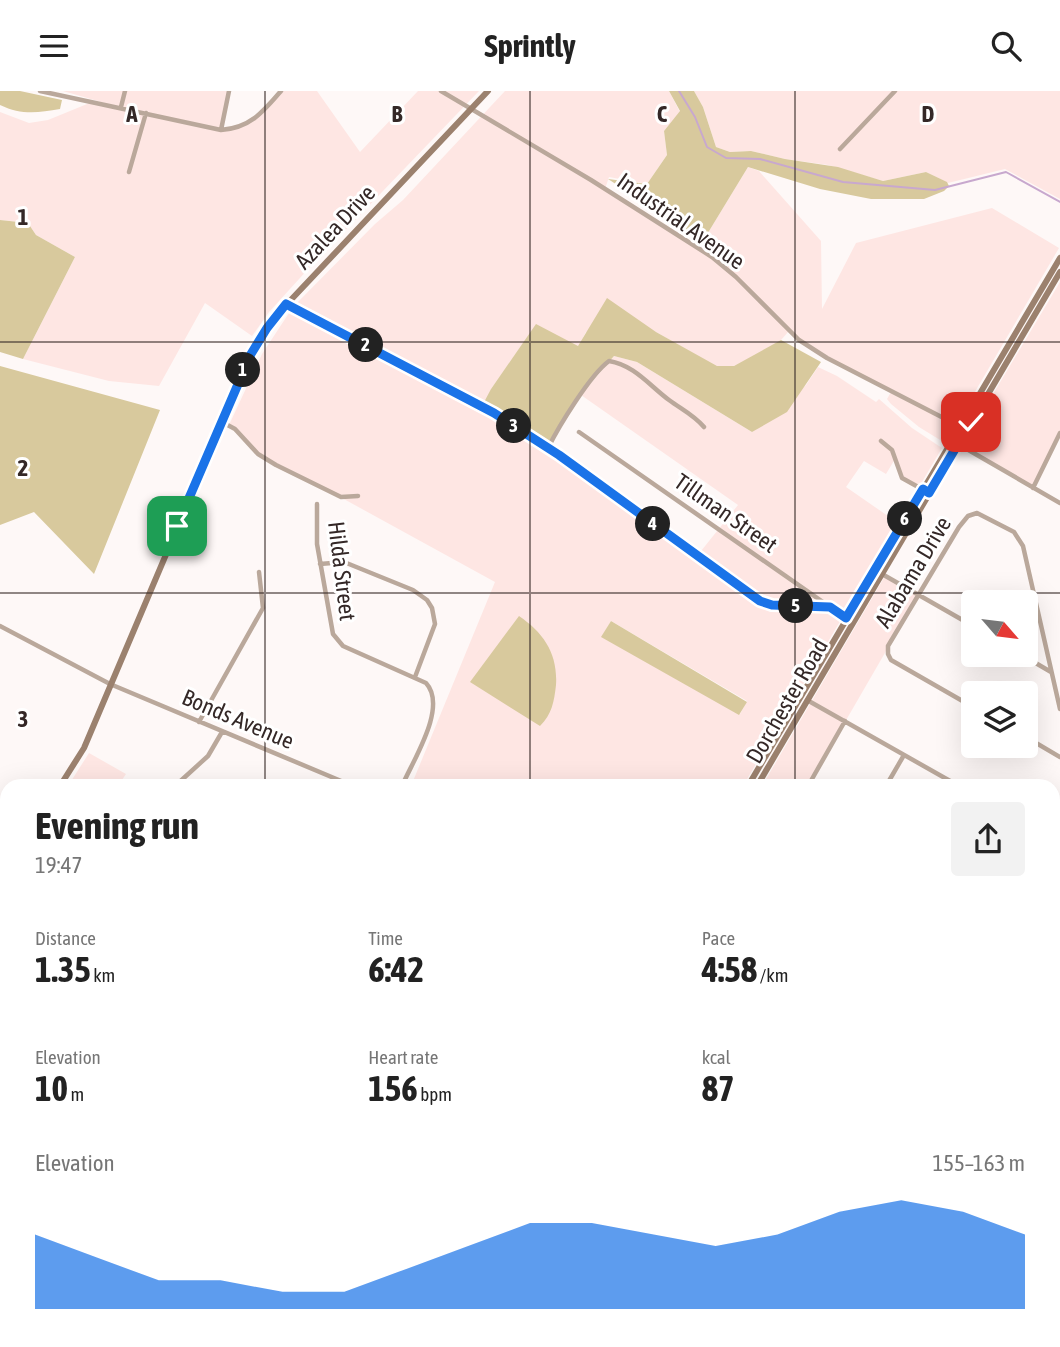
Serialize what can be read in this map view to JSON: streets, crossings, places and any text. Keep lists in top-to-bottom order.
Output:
{
  "streets": {
    "main road": ["Azalea Drive", "Dorchester Road"],
    "street": [
      "Industrial Avenue",
      "Tillman Street",
      "Hilda Street",
      "Alabama Drive",
      "Bonds Avenue"
    ]
  },
  "crossings": [
    ["Industrial Avenue", "Azalea Drive"],
    ["Industrial Avenue", "Dorchester Road"],
    ["Azalea Drive", "Bonds Avenue"],
    ["Tillman Street", "Dorchester Road"]
  ],
  "north": "bottom right",
  "page": {
    "header": "Sprintly",
    "pins": [
      "2",
      "1",
      "3",
      "6",
      "4",
      "5"
    ],
    "heading": ["Evening run", "19:47"],
    "stats": [
      ["Distance", "1.35 km"],
      ["Time", "6:42"],
      ["Pace", "4:58 /km"],
      ["Elevation", "10 m"],
      ["Heart rate", "156 bpm"],
      ["kcal", "87"]
    ],
    "chart": ["Elevation", "155–163 m"]
  },
  "grid": {
    "columns": [
      "A",
      "B",
      "C",
      "D"
    ],
    "rows": ["1", "2", "3"]
  }
}
